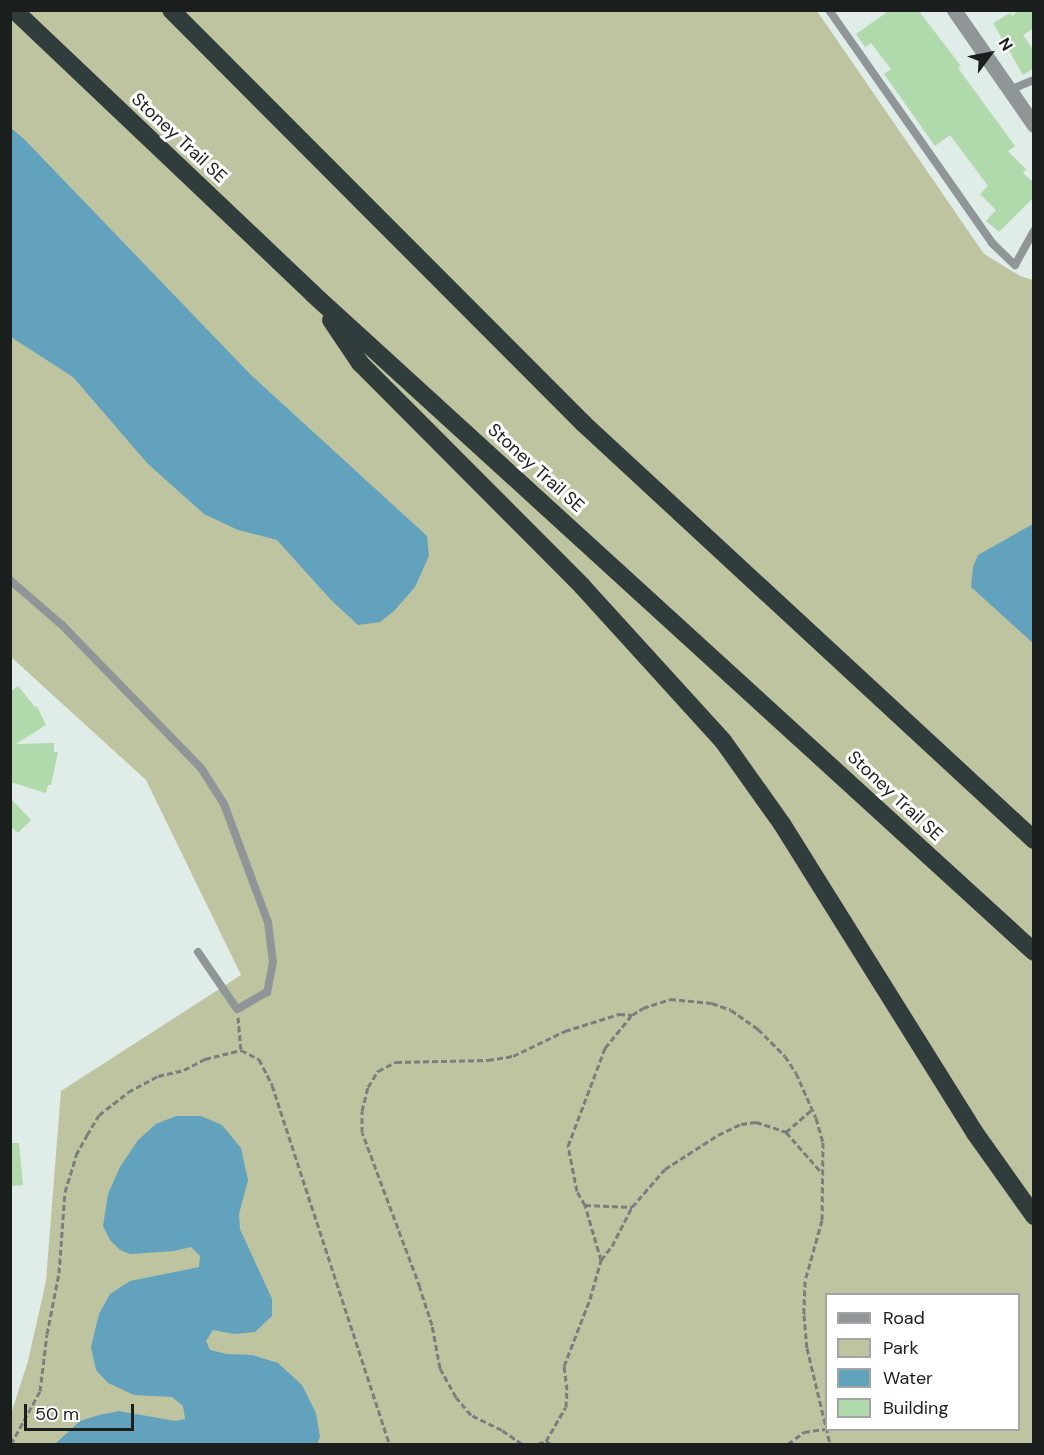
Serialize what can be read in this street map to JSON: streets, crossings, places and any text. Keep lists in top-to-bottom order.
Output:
{
  "streets": {
    "highway": ["Stoney Trail SE"]
  },
  "legend": [
    "Road",
    "Park",
    "Water",
    "Building"
  ],
  "scale_bar": "50 m",
  "north": "top right"
}
